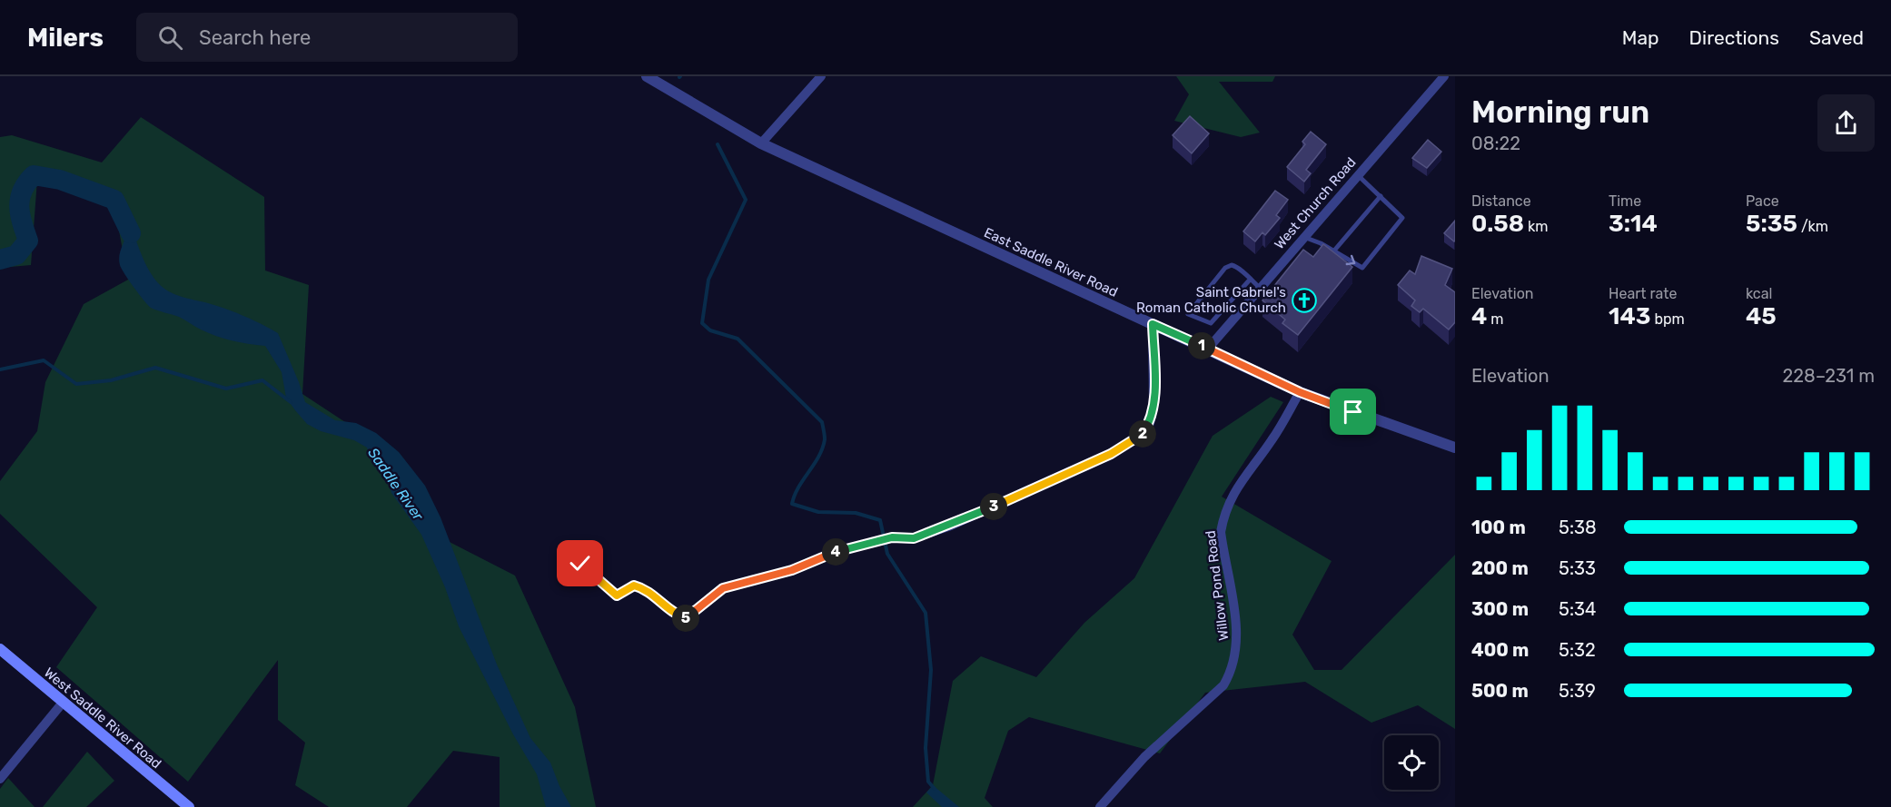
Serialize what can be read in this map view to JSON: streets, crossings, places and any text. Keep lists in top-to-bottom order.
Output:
{
  "streets": {
    "main road": ["West Saddle River Road"],
    "street": ["West Church Road", "East Saddle River Road", "Willow Pond Road"]
  },
  "crossings": [
    ["West Church Road", "East Saddle River Road"],
    ["East Saddle River Road", "Willow Pond Road"]
  ],
  "water": ["Saddle River"],
  "places": {
    "church": ["Saint Gabriel's Roman Catholic Church"]
  },
  "page": {
    "header": "Milers",
    "search": "Search here",
    "nav": ["Map", "Directions", "Saved"],
    "heading": ["Morning run", "08:22"],
    "stats": [
      ["Distance", "0.58 km"],
      ["Time", "3:14"],
      ["Pace", "5:35 /km"],
      ["Elevation", "4 m"],
      ["Heart rate", "143 bpm"],
      ["kcal", "45"]
    ],
    "pins": [
      "1",
      "2",
      "3",
      "4",
      "5"
    ],
    "chart": ["Elevation", "228–231 m"],
    "list": [
      {
        "name": "100 m",
        "note": "5:38"
      },
      {
        "name": "200 m",
        "note": "5:33"
      },
      {
        "name": "300 m",
        "note": "5:34"
      },
      {
        "name": "400 m",
        "note": "5:32"
      },
      {
        "name": "500 m",
        "note": "5:39"
      }
    ]
  }
}
